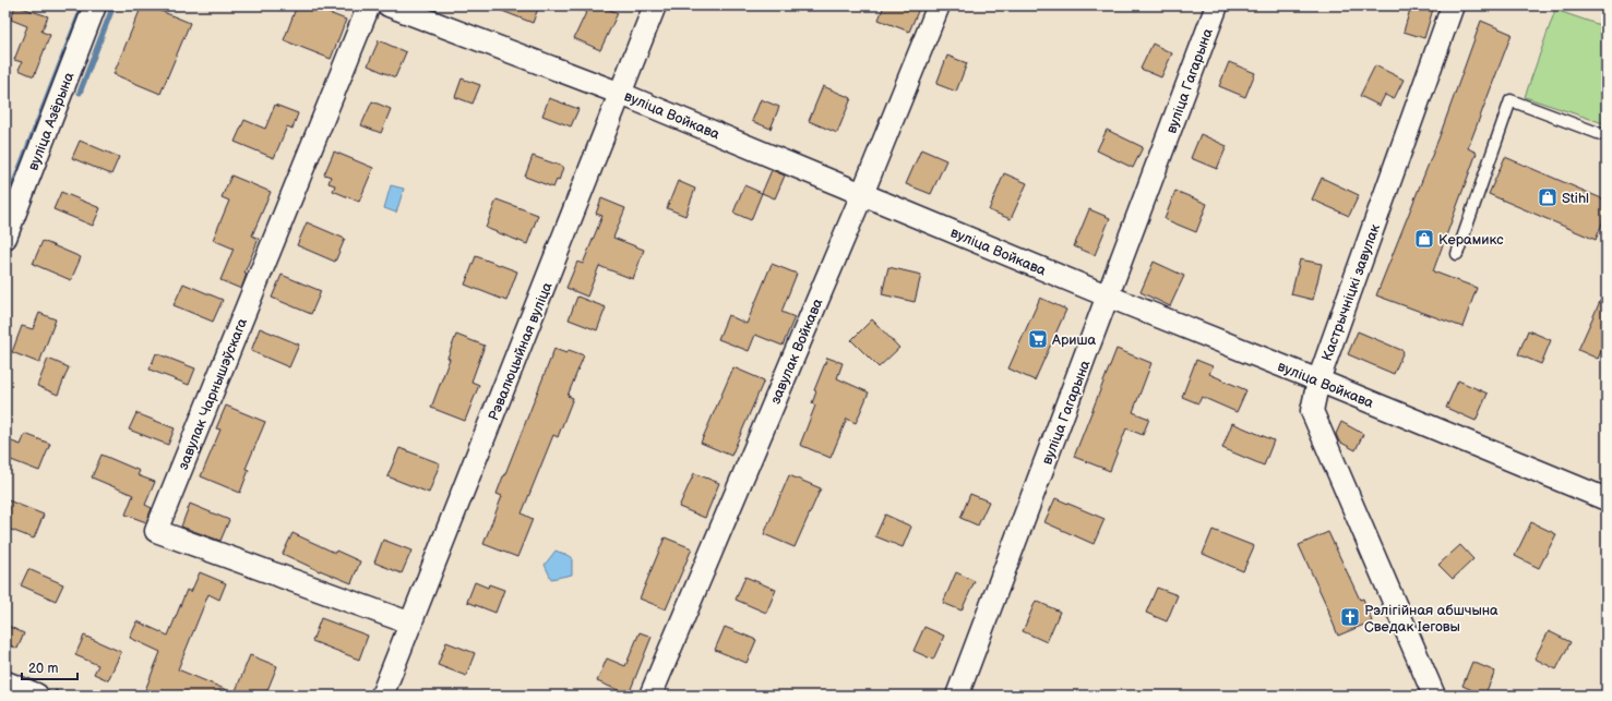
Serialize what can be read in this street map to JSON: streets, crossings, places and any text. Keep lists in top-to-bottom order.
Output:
{
  "streets": {
    "street": [
      "вуліца Гагарына",
      "вуліца Войкава",
      "вуліца Азёрына",
      "Кастрычніцкі завулак",
      "Рэвалюцыйная вуліца",
      "завулак Войкава",
      "завулак Чарнышэўскага"
    ]
  },
  "crossings": [
    ["вуліца Гагарына", "вуліца Войкава"],
    ["вуліца Войкава", "Кастрычніцкі завулак"],
    ["вуліца Войкава", "Рэвалюцыйная вуліца"],
    ["вуліца Войкава", "завулак Войкава"],
    ["Рэвалюцыйная вуліца", "завулак Чарнышэўскага"]
  ],
  "places": {
    "shop": ["Stihl", "Керамикс"],
    "supermarket": ["Ариша"],
    "church": ["Рэлігійная абшчына Сведак Iеговы"]
  },
  "scale_bar": "20 m"
}
